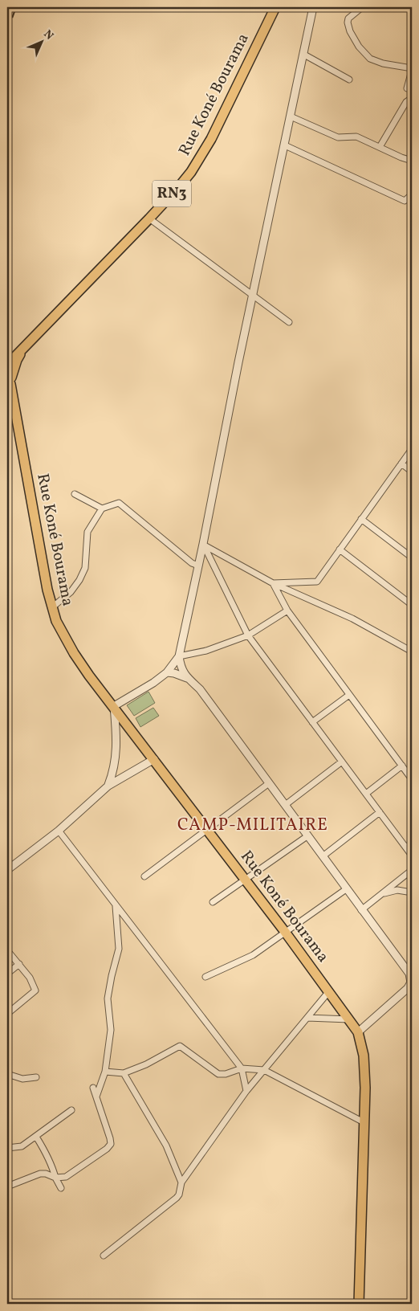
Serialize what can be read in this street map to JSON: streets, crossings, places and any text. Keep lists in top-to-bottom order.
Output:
{
  "streets": {
    "highway": ["Rue Koné Bourama", "RN3"]
  },
  "districts": ["CAMP-MILITAIRE"],
  "north": "top right"
}
